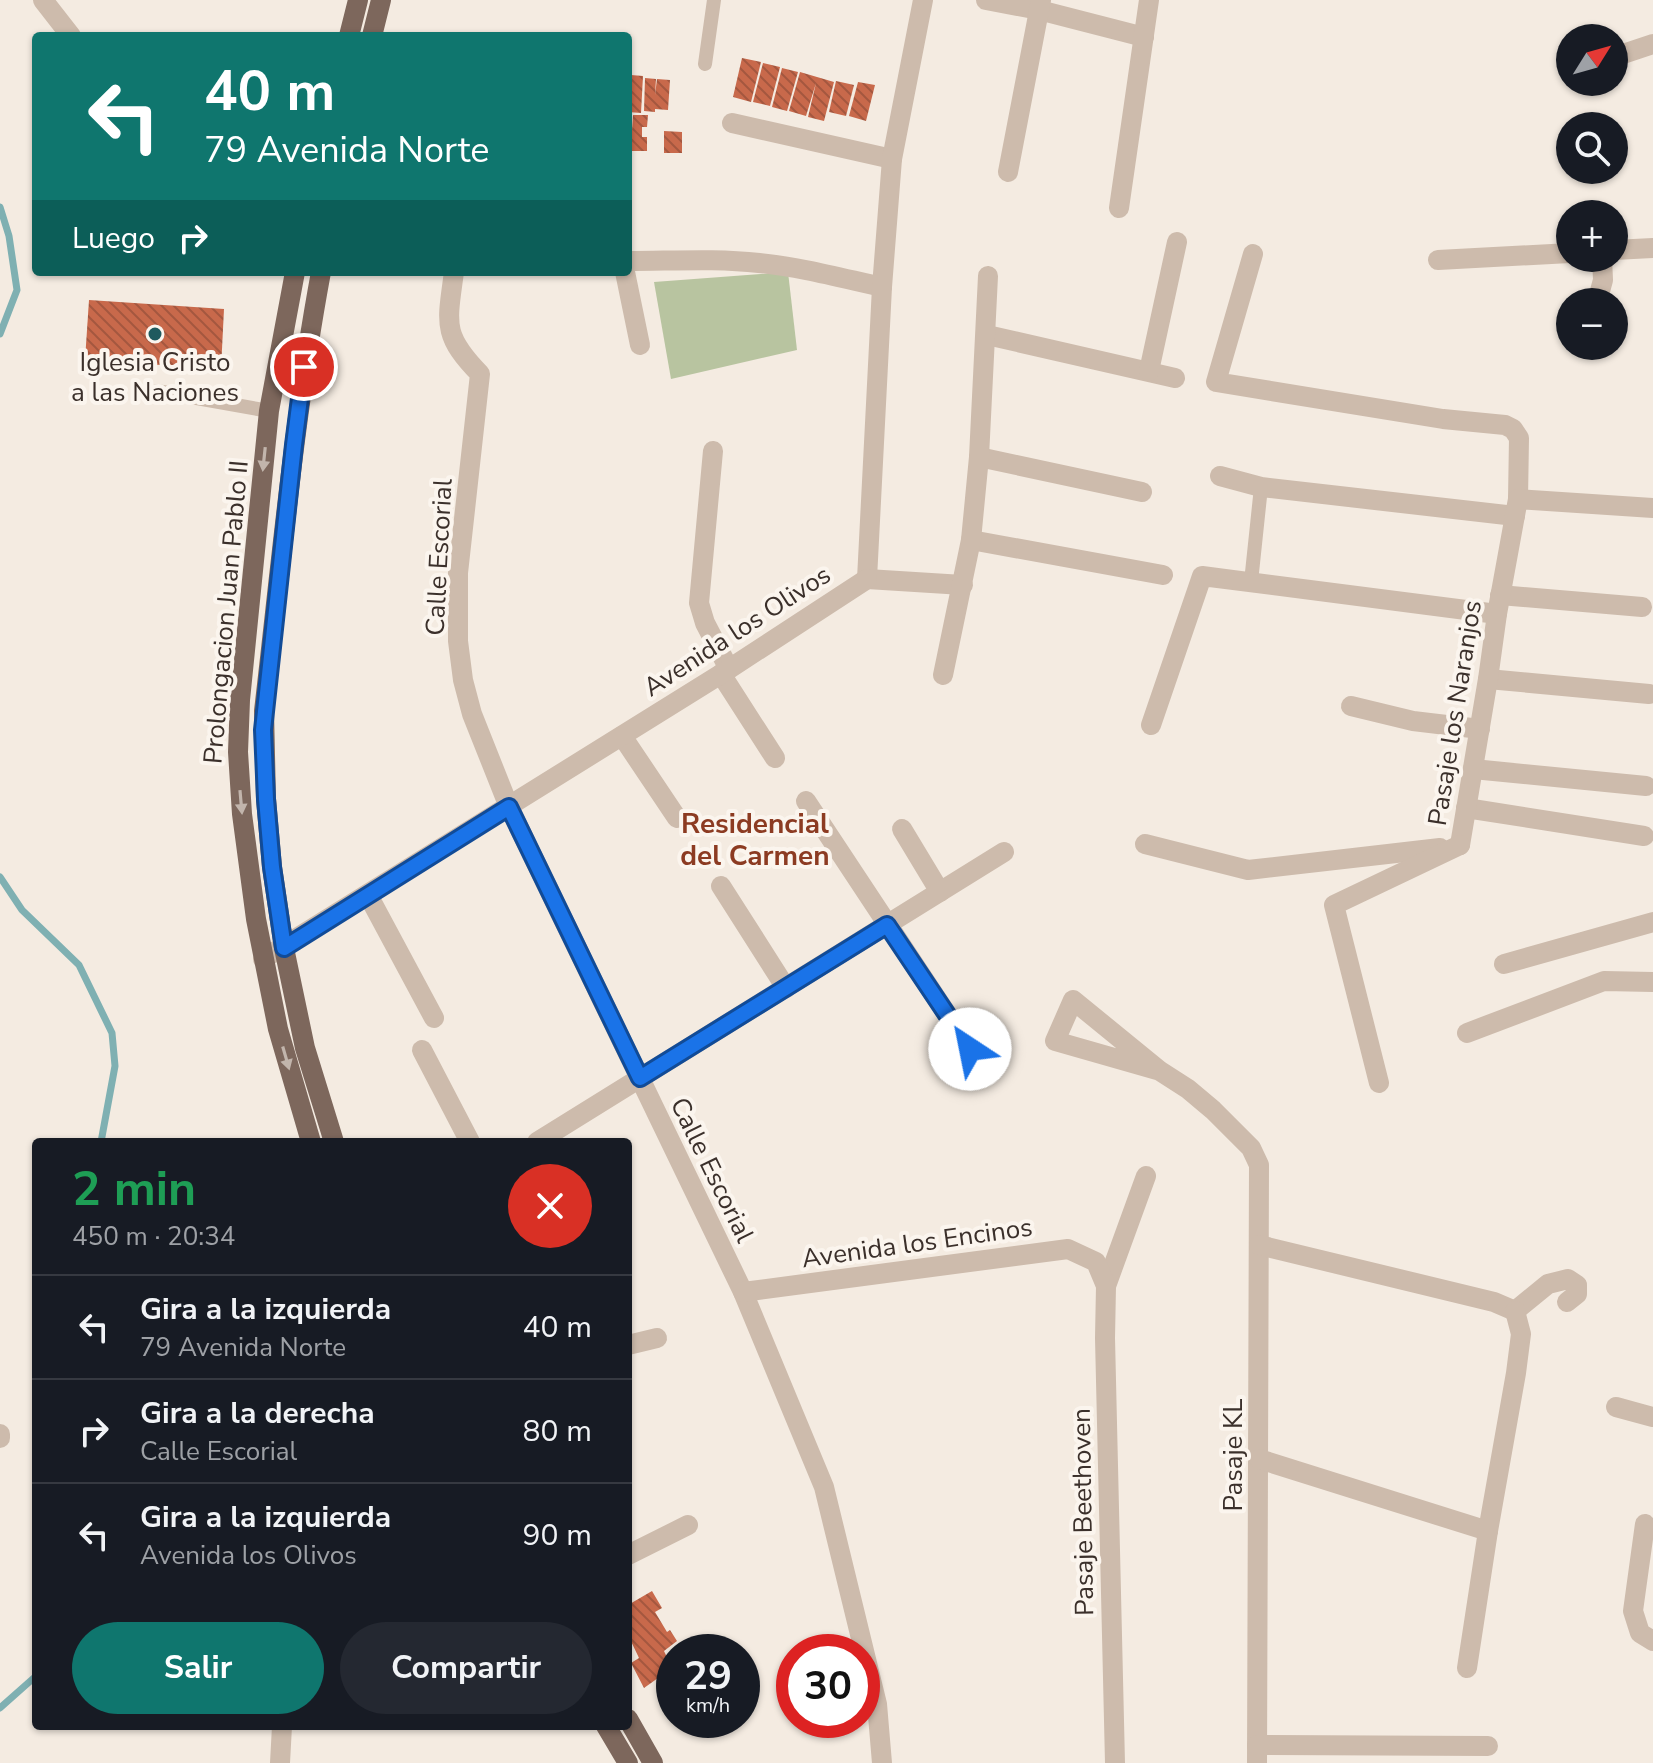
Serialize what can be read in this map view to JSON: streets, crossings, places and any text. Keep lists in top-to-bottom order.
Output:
{
  "streets": {
    "main road": ["Prolongacion Juan Pablo II"],
    "street": [
      "Calle Escorial",
      "Avenida los Olivos",
      "Pasaje los Naranjos",
      "Avenida los Encinos",
      "Pasaje KL",
      "Pasaje Beethoven"
    ]
  },
  "crossings": [
    ["Calle Escorial", "Avenida los Olivos"],
    ["Calle Escorial", "Avenida los Encinos"],
    ["Prolongacion Juan Pablo II", "Avenida los Olivos"],
    ["Avenida los Encinos", "Pasaje Beethoven"]
  ],
  "districts": ["Residencial del Carmen"],
  "places": ["Iglesia Cristo a las Naciones"],
  "north": "top right",
  "page": {
    "map_buttons": ["+", "−"],
    "turn": ["40 m", "79 Avenida Norte"],
    "then": "Luego",
    "heading": ["2 min", "450 m · 20:34"],
    "list": [
      {
        "name": "Gira a la izquierda",
        "note": "79 Avenida Norte",
        "value": "40 m"
      },
      {
        "name": "Gira a la derecha",
        "note": "Calle Escorial",
        "value": "80 m"
      },
      {
        "name": "Gira a la izquierda",
        "note": "Avenida los Olivos",
        "value": "90 m"
      }
    ],
    "buttons": ["Salir", "Compartir"],
    "speed": "29 km/h",
    "limit": "30"
  }
}
